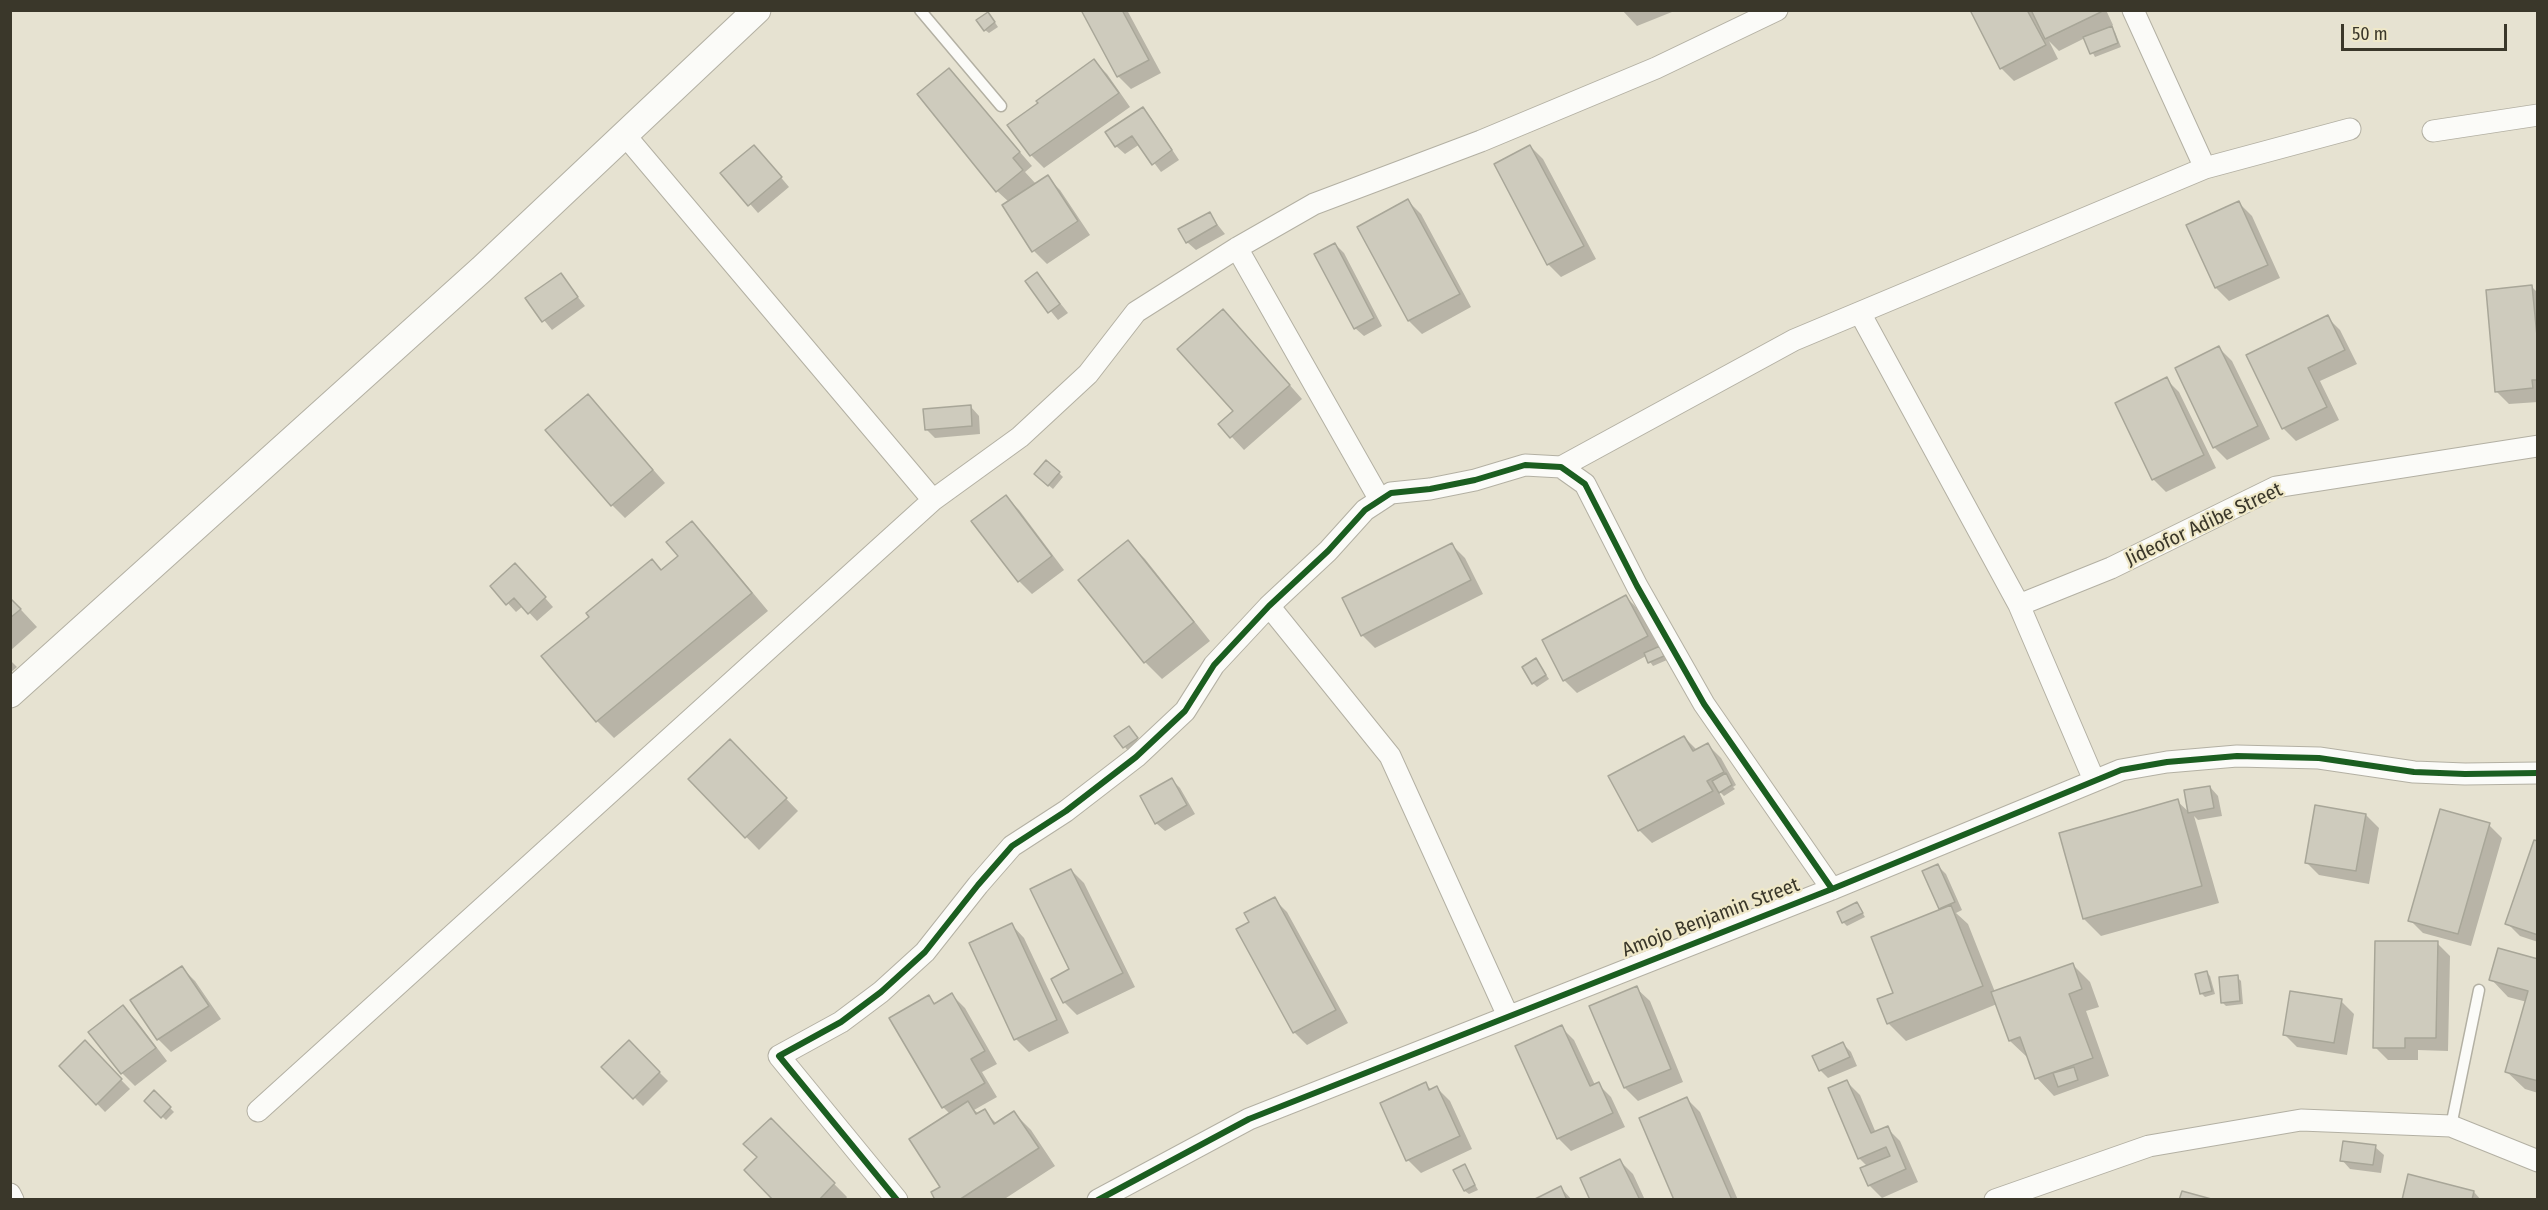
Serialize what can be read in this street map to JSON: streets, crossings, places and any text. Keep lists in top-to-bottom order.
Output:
{
  "streets": {
    "street": ["Jideofor Adibe Street", "Amojo Benjamin Street"]
  },
  "scale_bar": "50 m"
}
